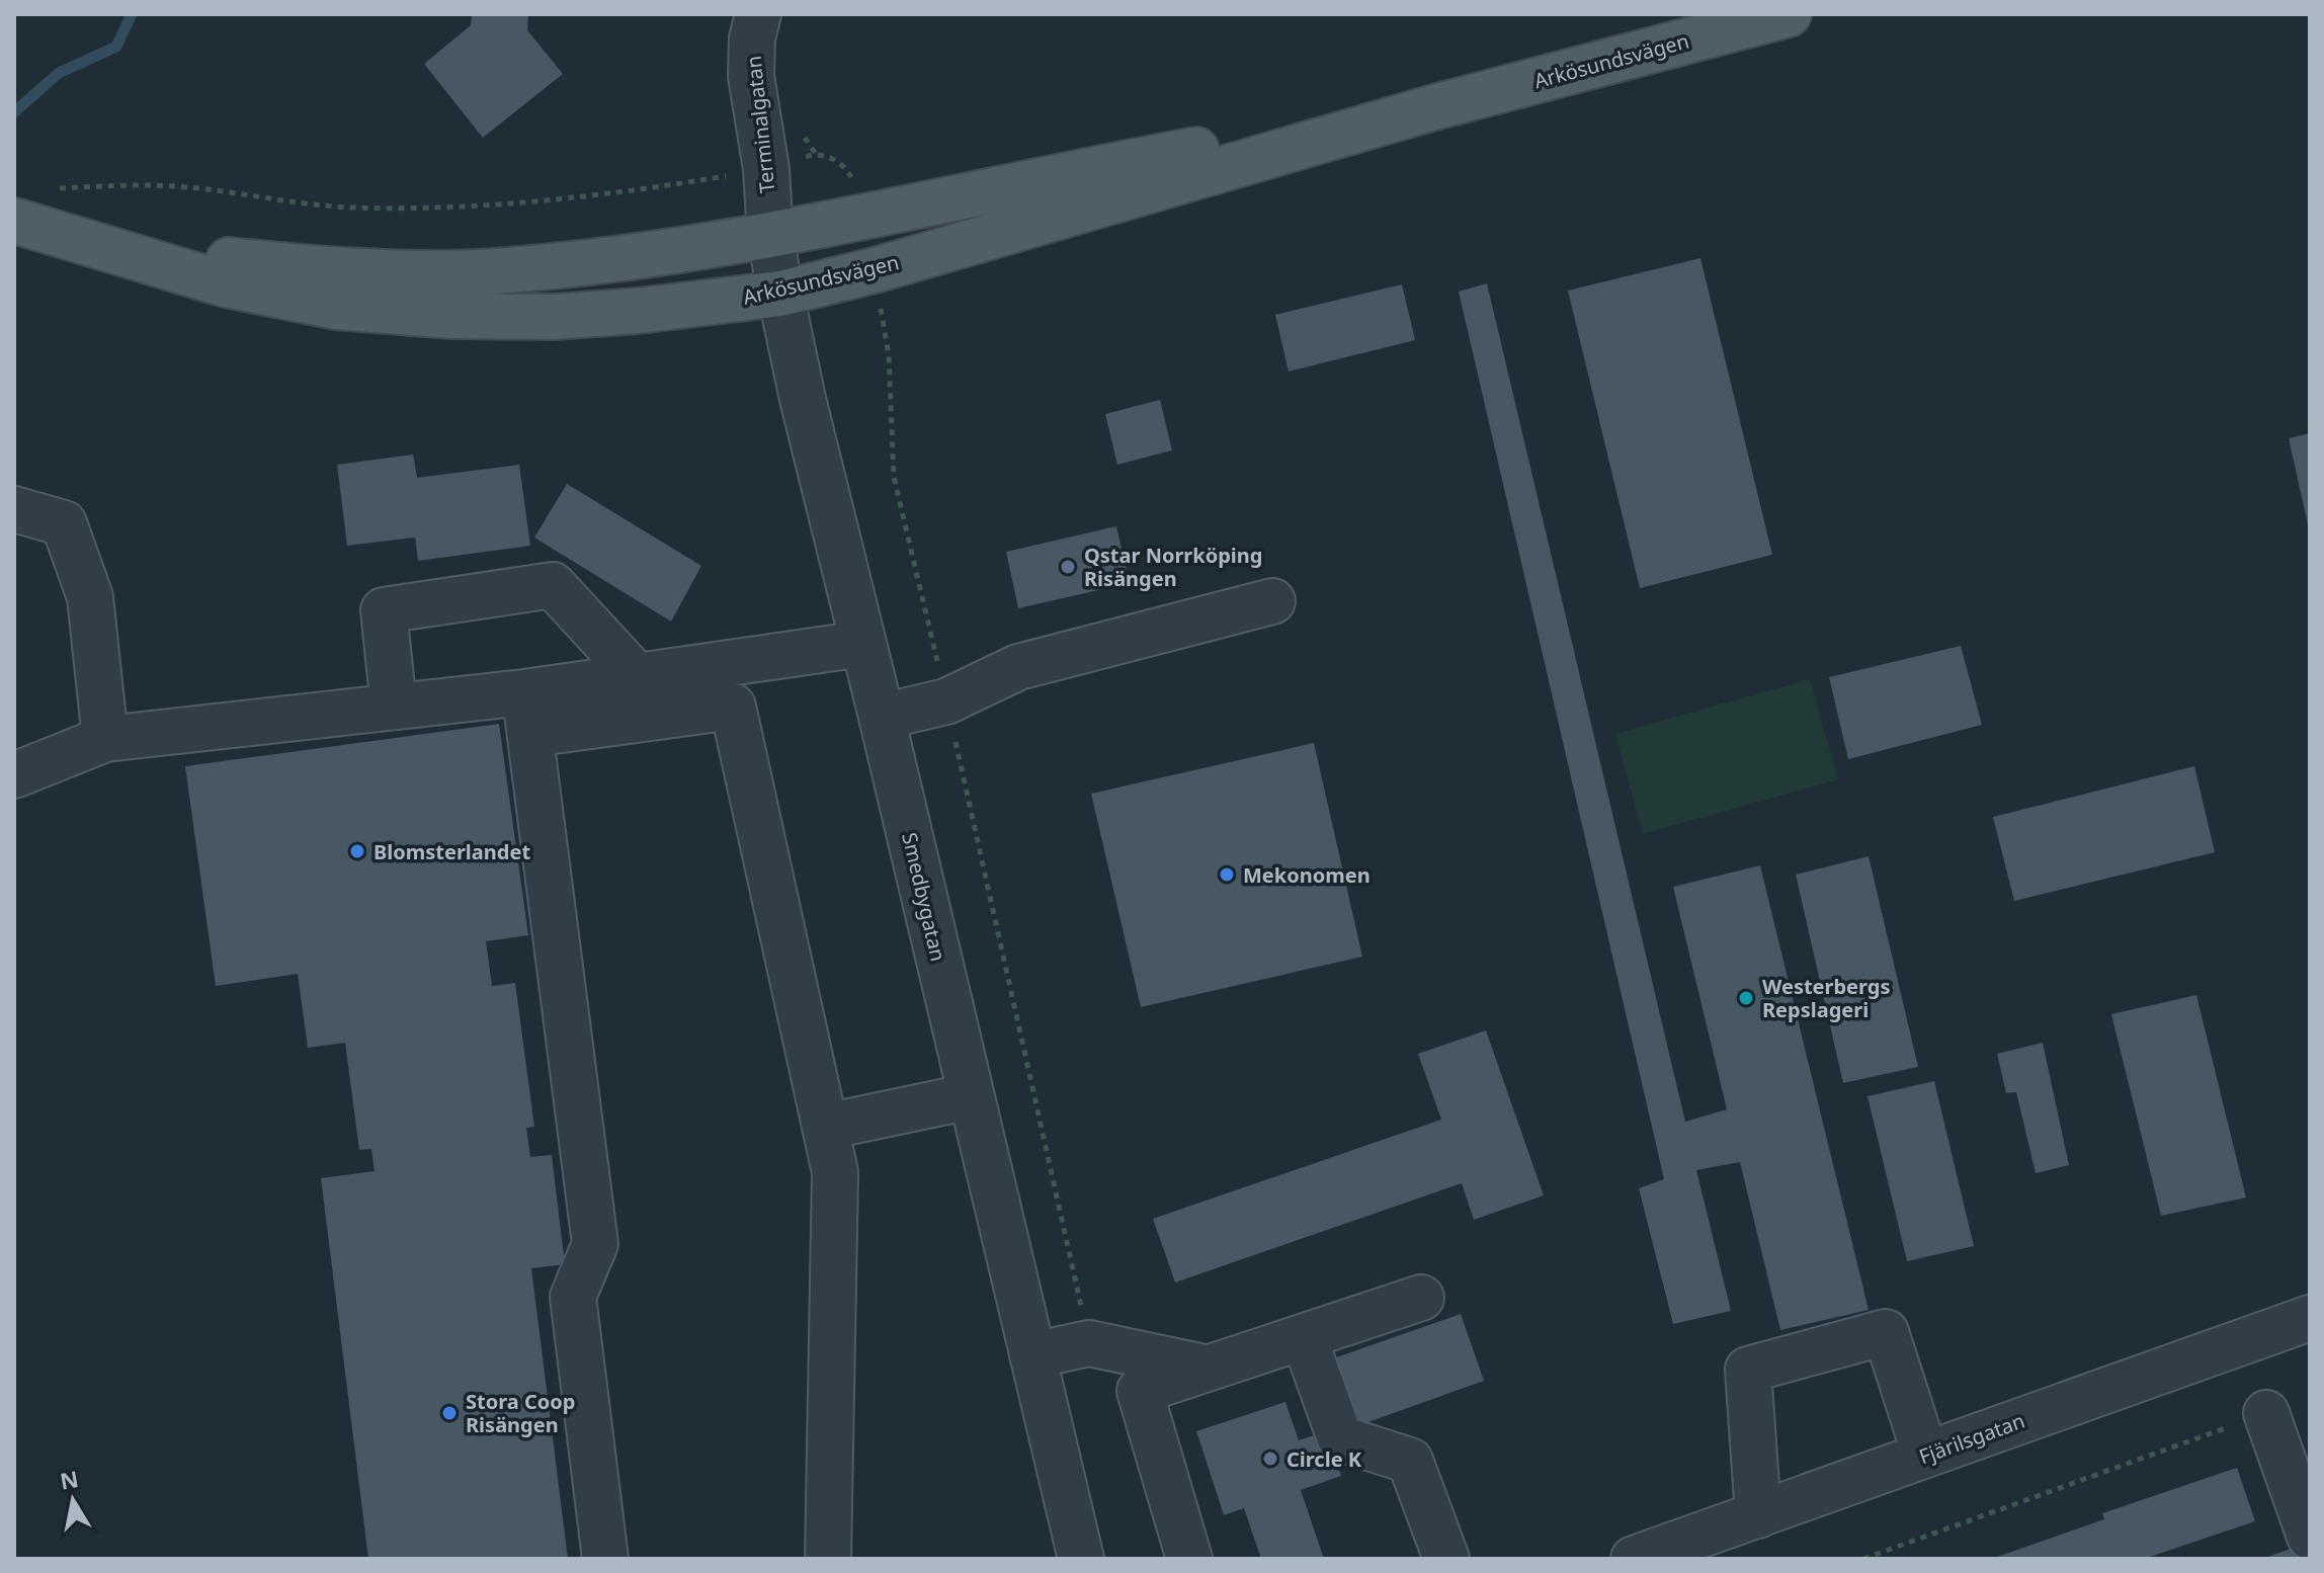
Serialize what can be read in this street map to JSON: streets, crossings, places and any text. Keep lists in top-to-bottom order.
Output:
{
  "streets": {
    "main road": ["Arkösundsvägen"],
    "street": ["Terminalgatan", "Smedbygatan", "Fjärilsgatan"]
  },
  "crossings": [
    ["Arkösundsvägen", "Terminalgatan"],
    ["Arkösundsvägen", "Smedbygatan"],
    ["Terminalgatan", "Smedbygatan"]
  ],
  "places": [
    "Qstar Norrköping Risängen",
    "Blomsterlandet",
    "Mekonomen",
    "Westerbergs Repslageri",
    "Stora Coop Risängen",
    "Circle K"
  ],
  "north": "top"
}
